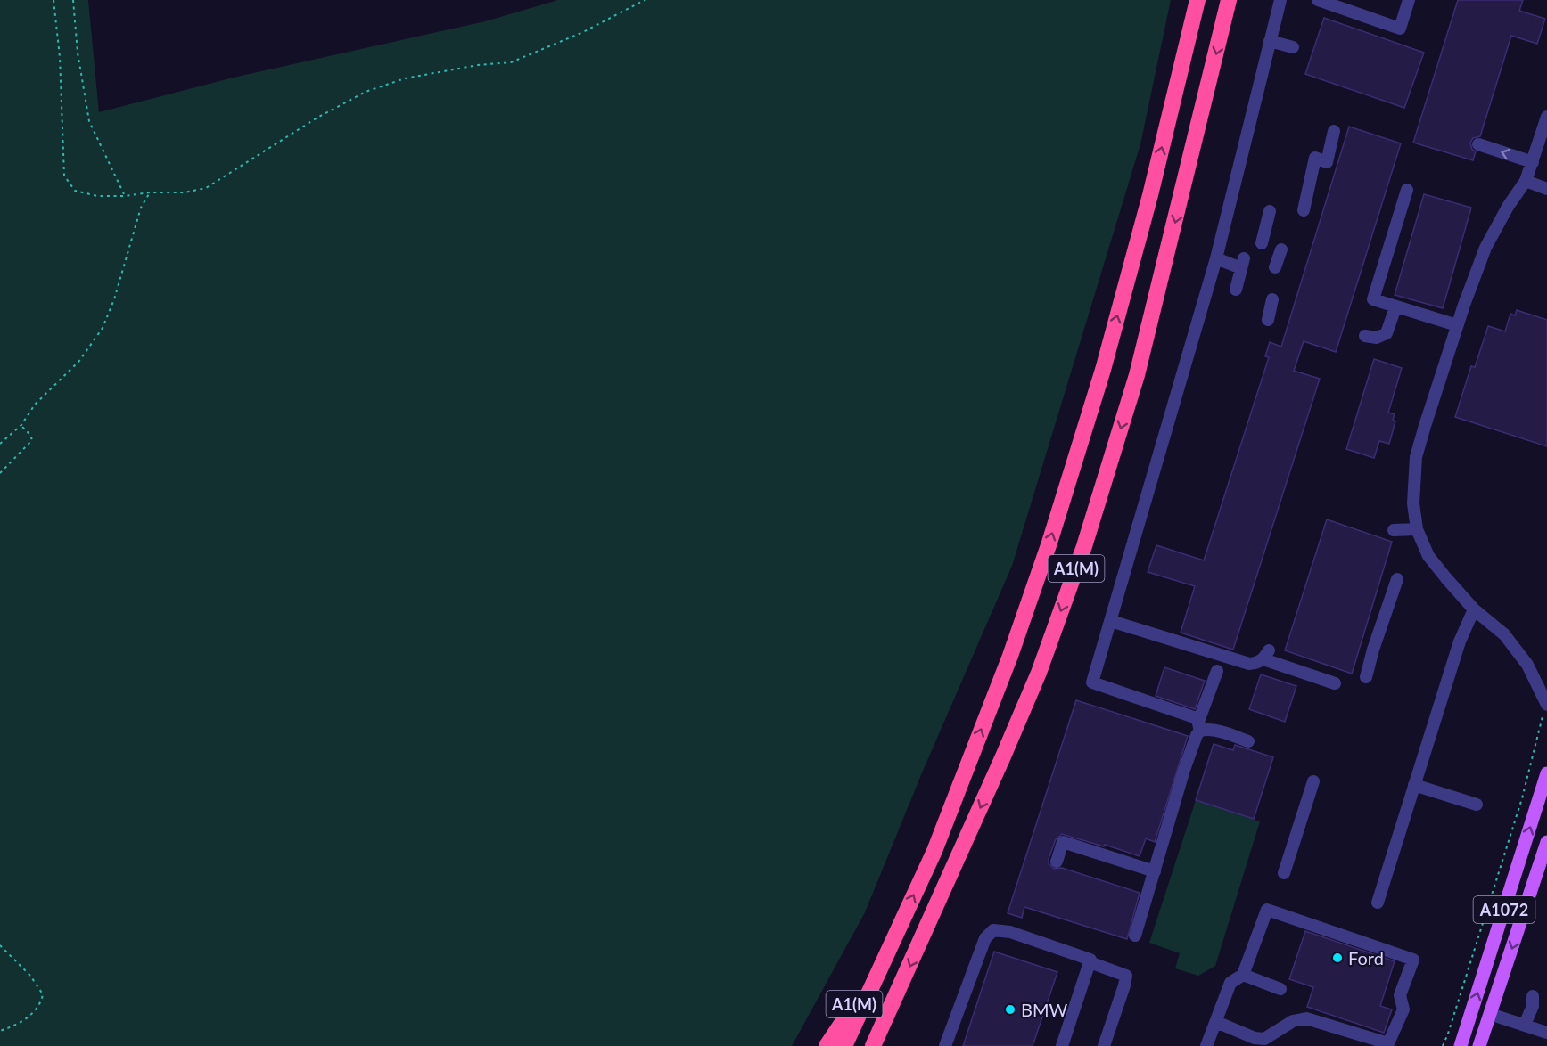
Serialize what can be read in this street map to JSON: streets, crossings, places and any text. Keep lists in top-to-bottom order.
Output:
{
  "streets": {
    "highway": ["A1(M)"],
    "main road": ["A1072"]
  },
  "places": ["Ford", "BMW"]
}
